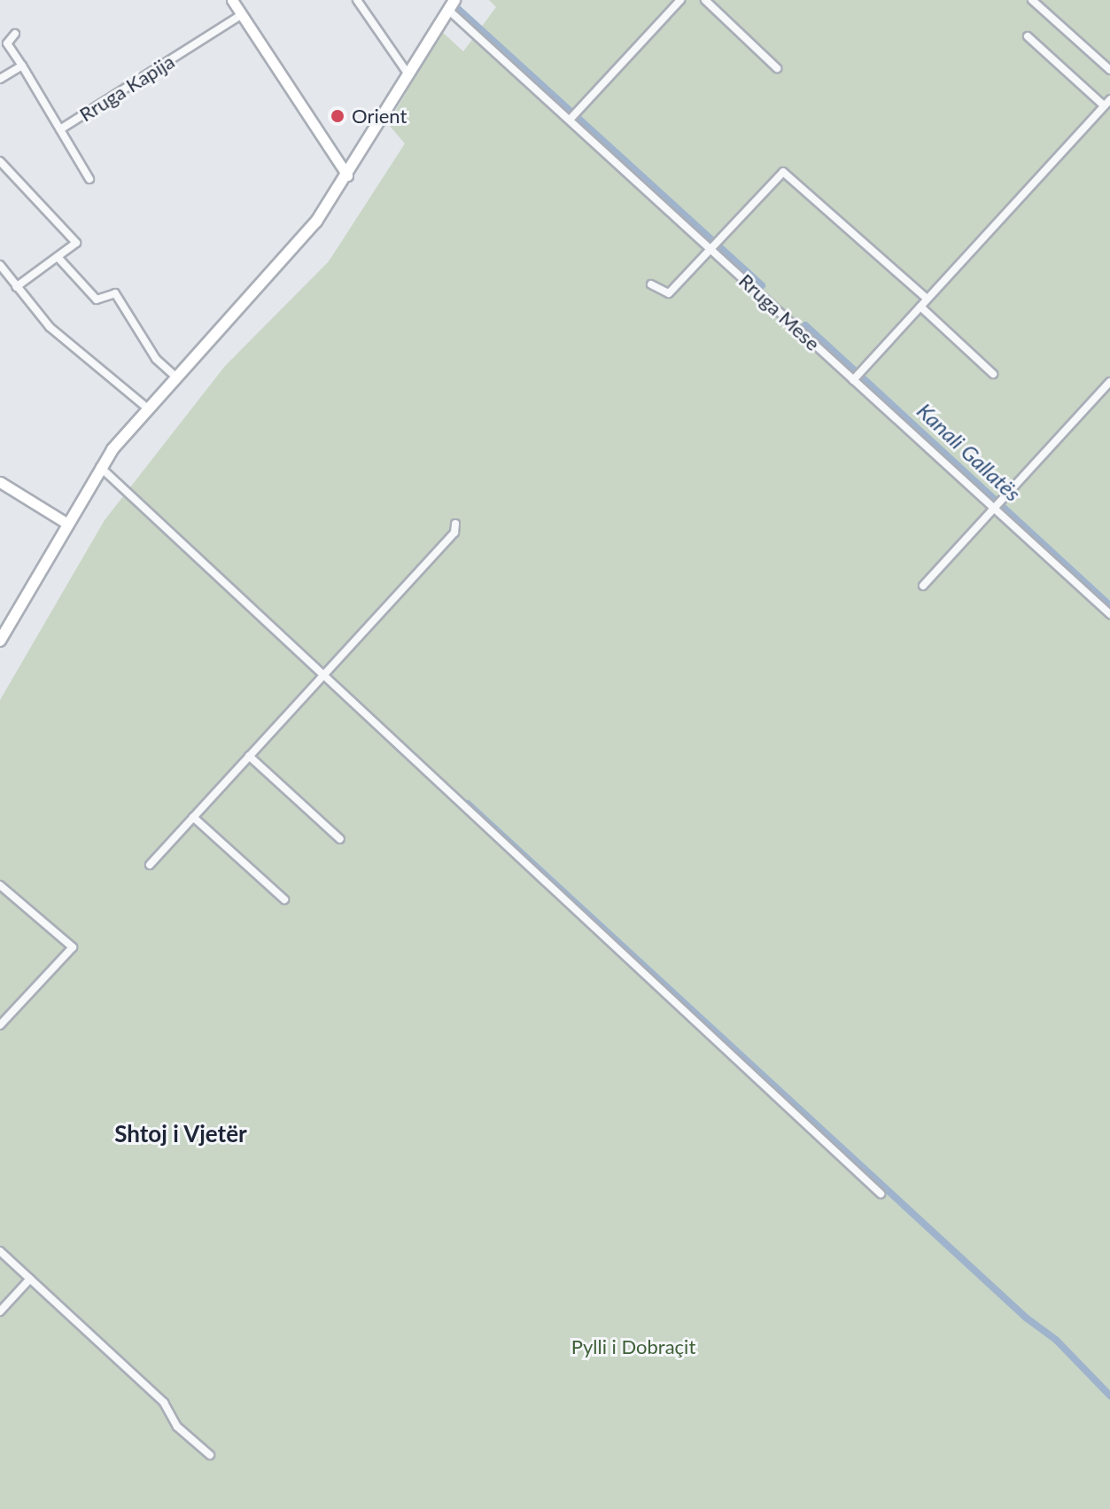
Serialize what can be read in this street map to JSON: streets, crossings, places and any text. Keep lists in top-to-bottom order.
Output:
{
  "streets": {
    "street": ["Rruga Kapija", "Rruga Mese"]
  },
  "districts": ["Shtoj i Vjetër"],
  "water": ["Kanali Gallatës"],
  "parks": ["Pylli i Dobraçit"],
  "places": ["Orient"]
}
